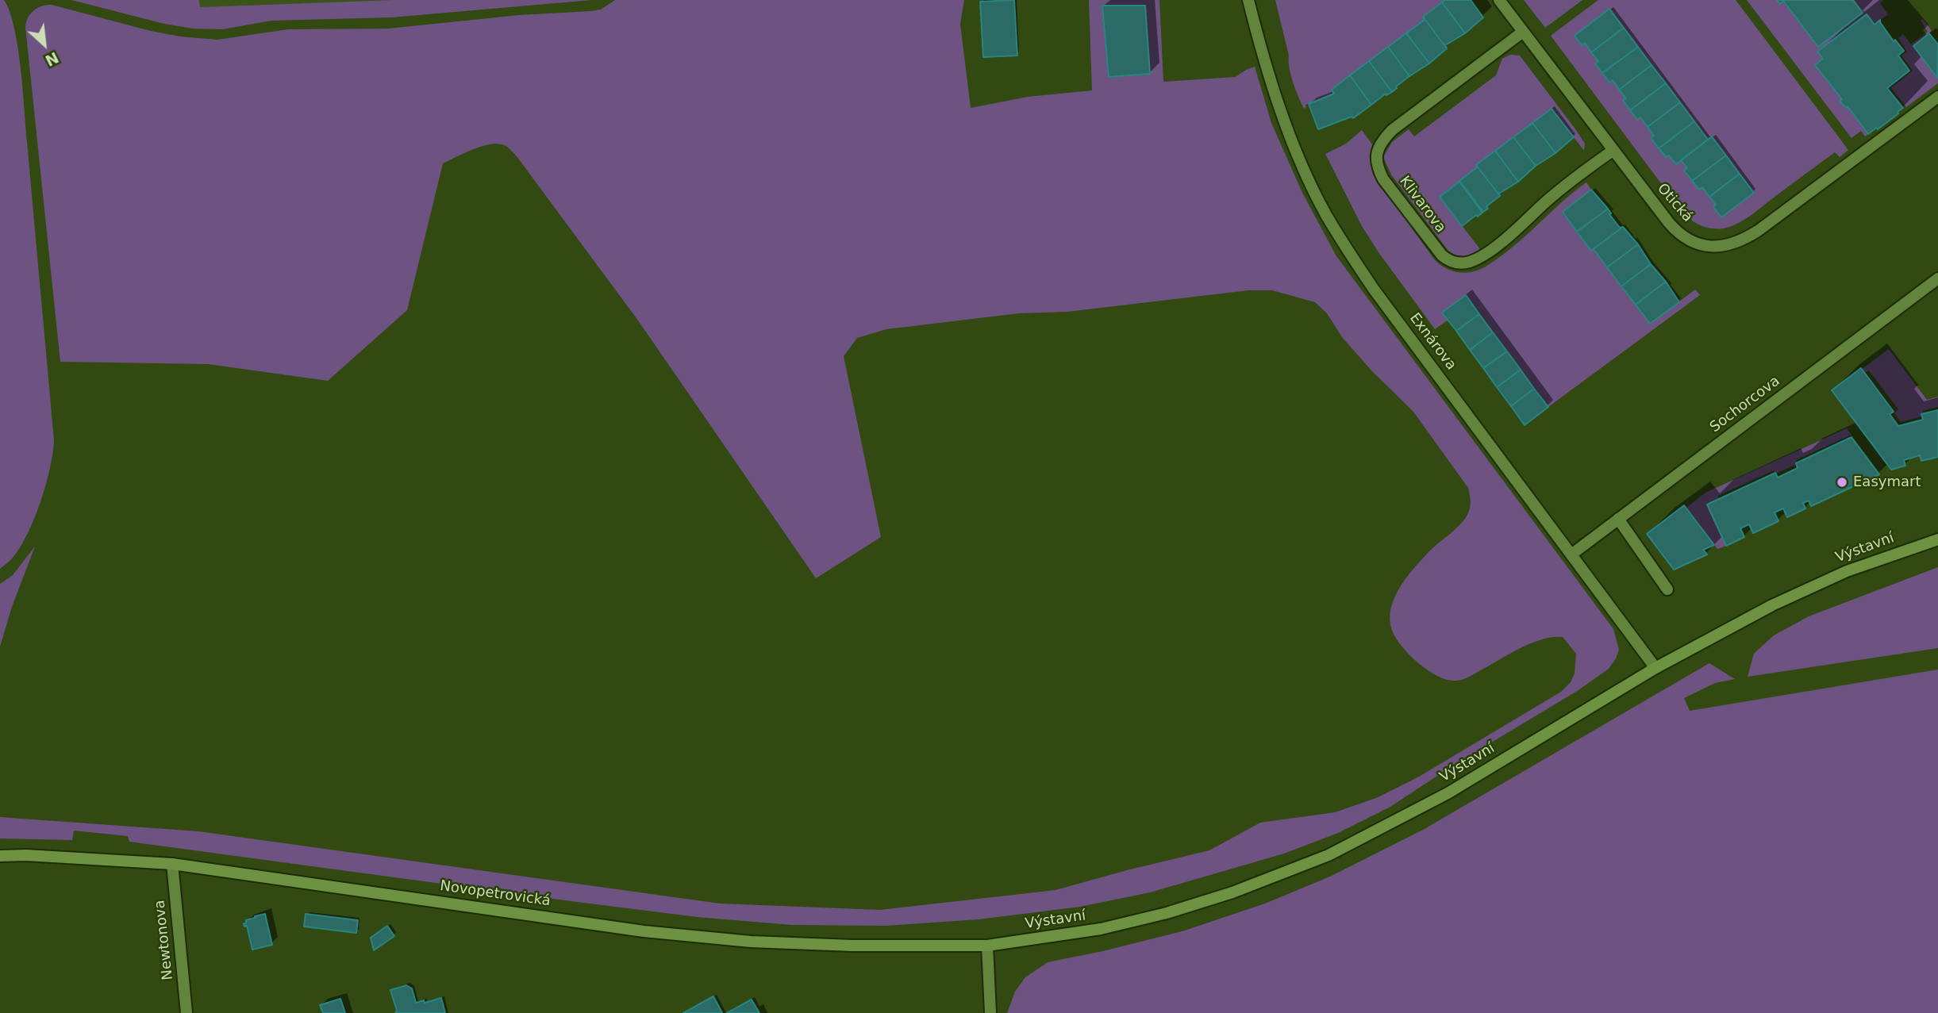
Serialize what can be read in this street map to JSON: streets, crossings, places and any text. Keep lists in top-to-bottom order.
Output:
{
  "streets": {
    "main road": ["Výstavní", "Novopetrovická"],
    "street": [
      "Otická",
      "Klivarova",
      "Exnárova",
      "Sochorcova",
      "Newtonova"
    ]
  },
  "crossings": [
    ["Otická", "Klivarova"],
    ["Exnárova", "Sochorcova"],
    ["Exnárova", "Výstavní"],
    ["Výstavní", "Novopetrovická"],
    ["Novopetrovická", "Newtonova"]
  ],
  "places": ["Easymart"],
  "north": "bottom right"
}
